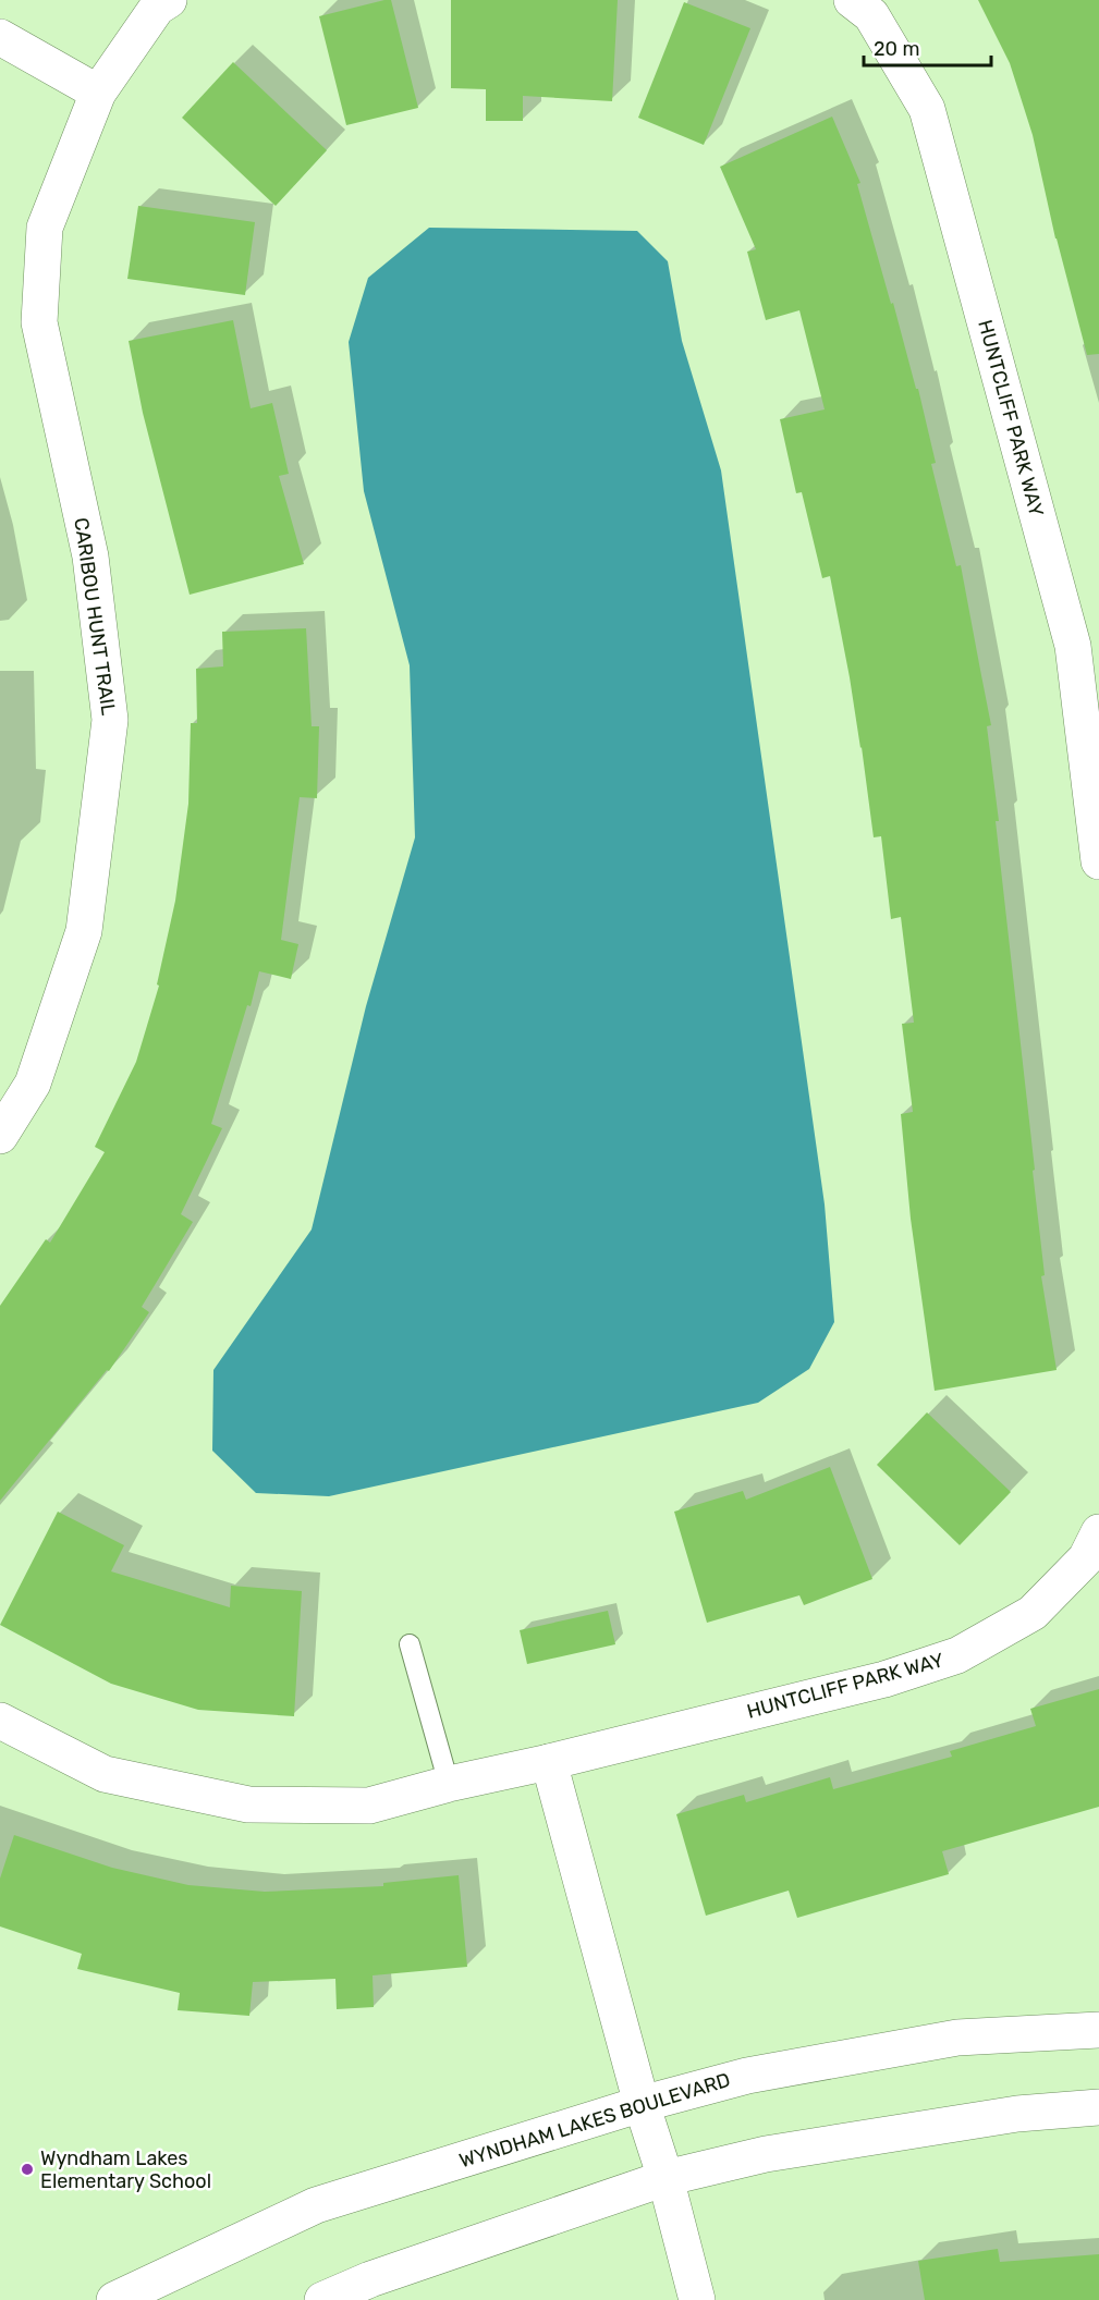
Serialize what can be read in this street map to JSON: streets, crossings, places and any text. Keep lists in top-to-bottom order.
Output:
{
  "streets": {
    "street": ["HUNTCLIFF PARK WAY", "CARIBOU HUNT TRAIL", "WYNDHAM LAKES BOULEVARD"]
  },
  "places": ["Wyndham Lakes Elementary School"],
  "scale_bar": "20 m"
}
